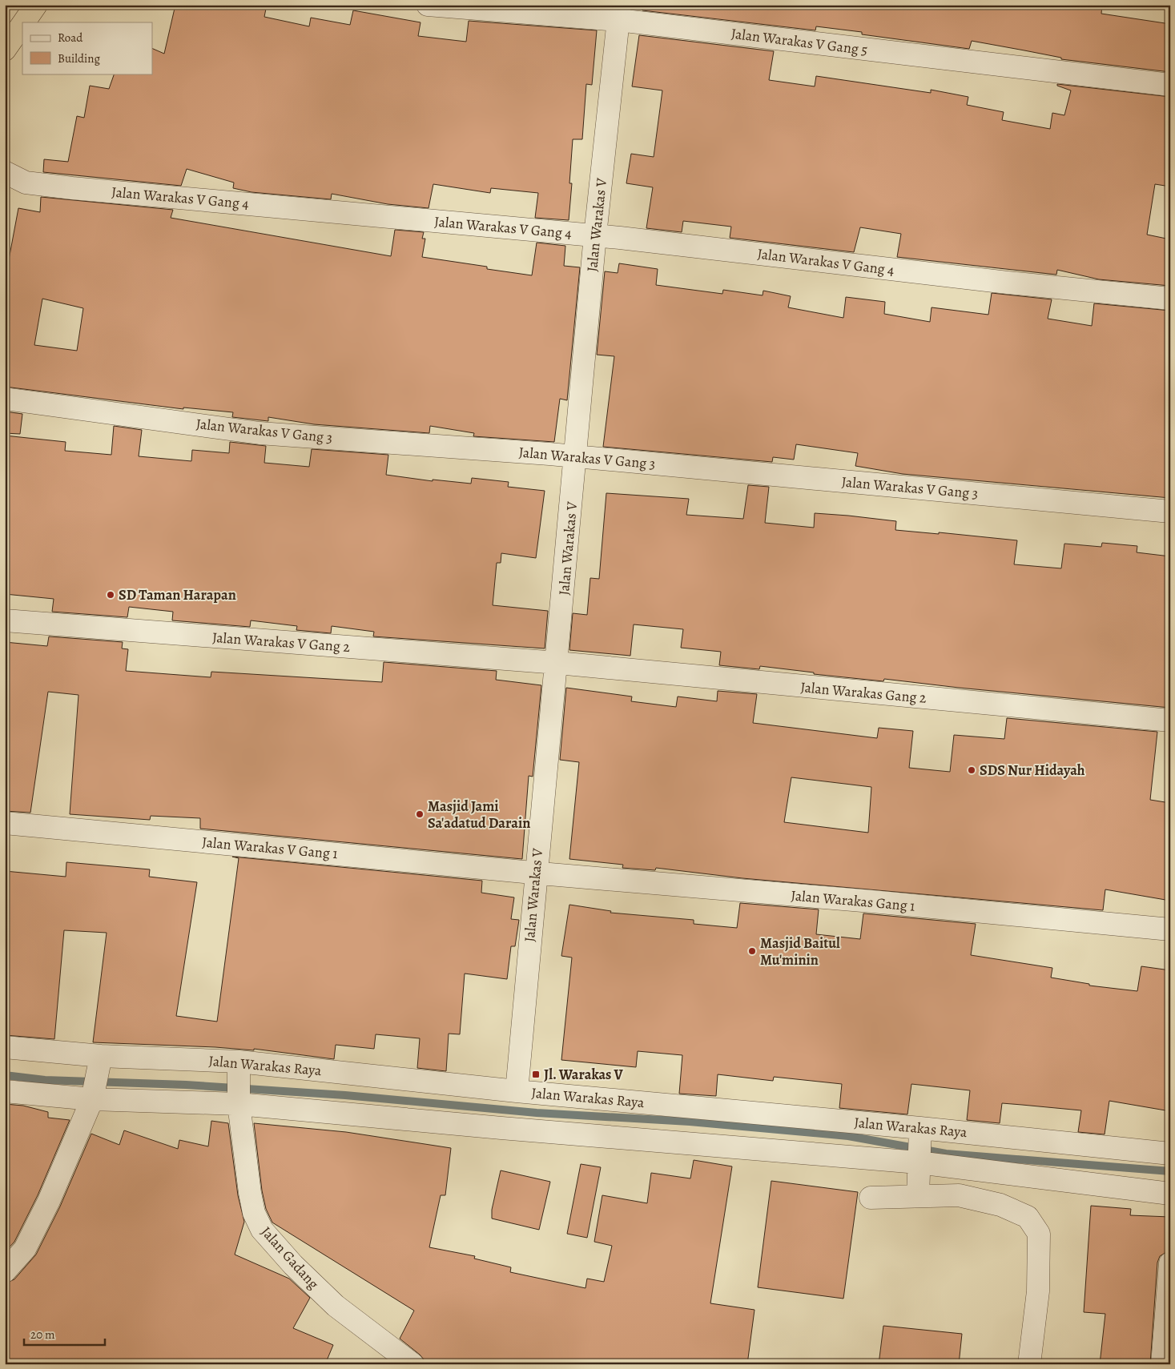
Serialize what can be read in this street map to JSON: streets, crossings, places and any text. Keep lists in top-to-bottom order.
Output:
{
  "streets": {
    "street": [
      "Jalan Warakas V Gang 5",
      "Jalan Warakas V Gang 4",
      "Jalan Warakas V",
      "Jalan Warakas V Gang 3",
      "Jalan Warakas V Gang 2",
      "Jalan Warakas Gang 2",
      "Jalan Warakas V Gang 1",
      "Jalan Warakas Gang 1",
      "Jalan Warakas Raya",
      "Jalan Gadang"
    ]
  },
  "crossings": [
    ["Jalan Warakas V Gang 5", "Jalan Warakas V"],
    ["Jalan Warakas V Gang 4", "Jalan Warakas V"],
    ["Jalan Warakas V", "Jalan Warakas V Gang 3"],
    ["Jalan Warakas V", "Jalan Warakas V Gang 2"],
    ["Jalan Warakas V", "Jalan Warakas Gang 2"],
    ["Jalan Warakas V", "Jalan Warakas V Gang 1"],
    ["Jalan Warakas V", "Jalan Warakas Gang 1"],
    ["Jalan Warakas V", "Jalan Warakas Raya"],
    ["Jalan Warakas V Gang 2", "Jalan Warakas Gang 2"],
    ["Jalan Warakas V Gang 1", "Jalan Warakas Gang 1"],
    ["Jalan Warakas Raya", "Jalan Gadang"]
  ],
  "places": {
    "other": [
      "SD Taman Harapan",
      "SDS Nur Hidayah",
      "Masjid Jami Sa'adatud Darain",
      "Masjid Baitul Mu'minin"
    ],
    "transit": ["Jl. Warakas V"]
  },
  "legend": ["Road", "Building"],
  "scale_bar": "20 m"
}
